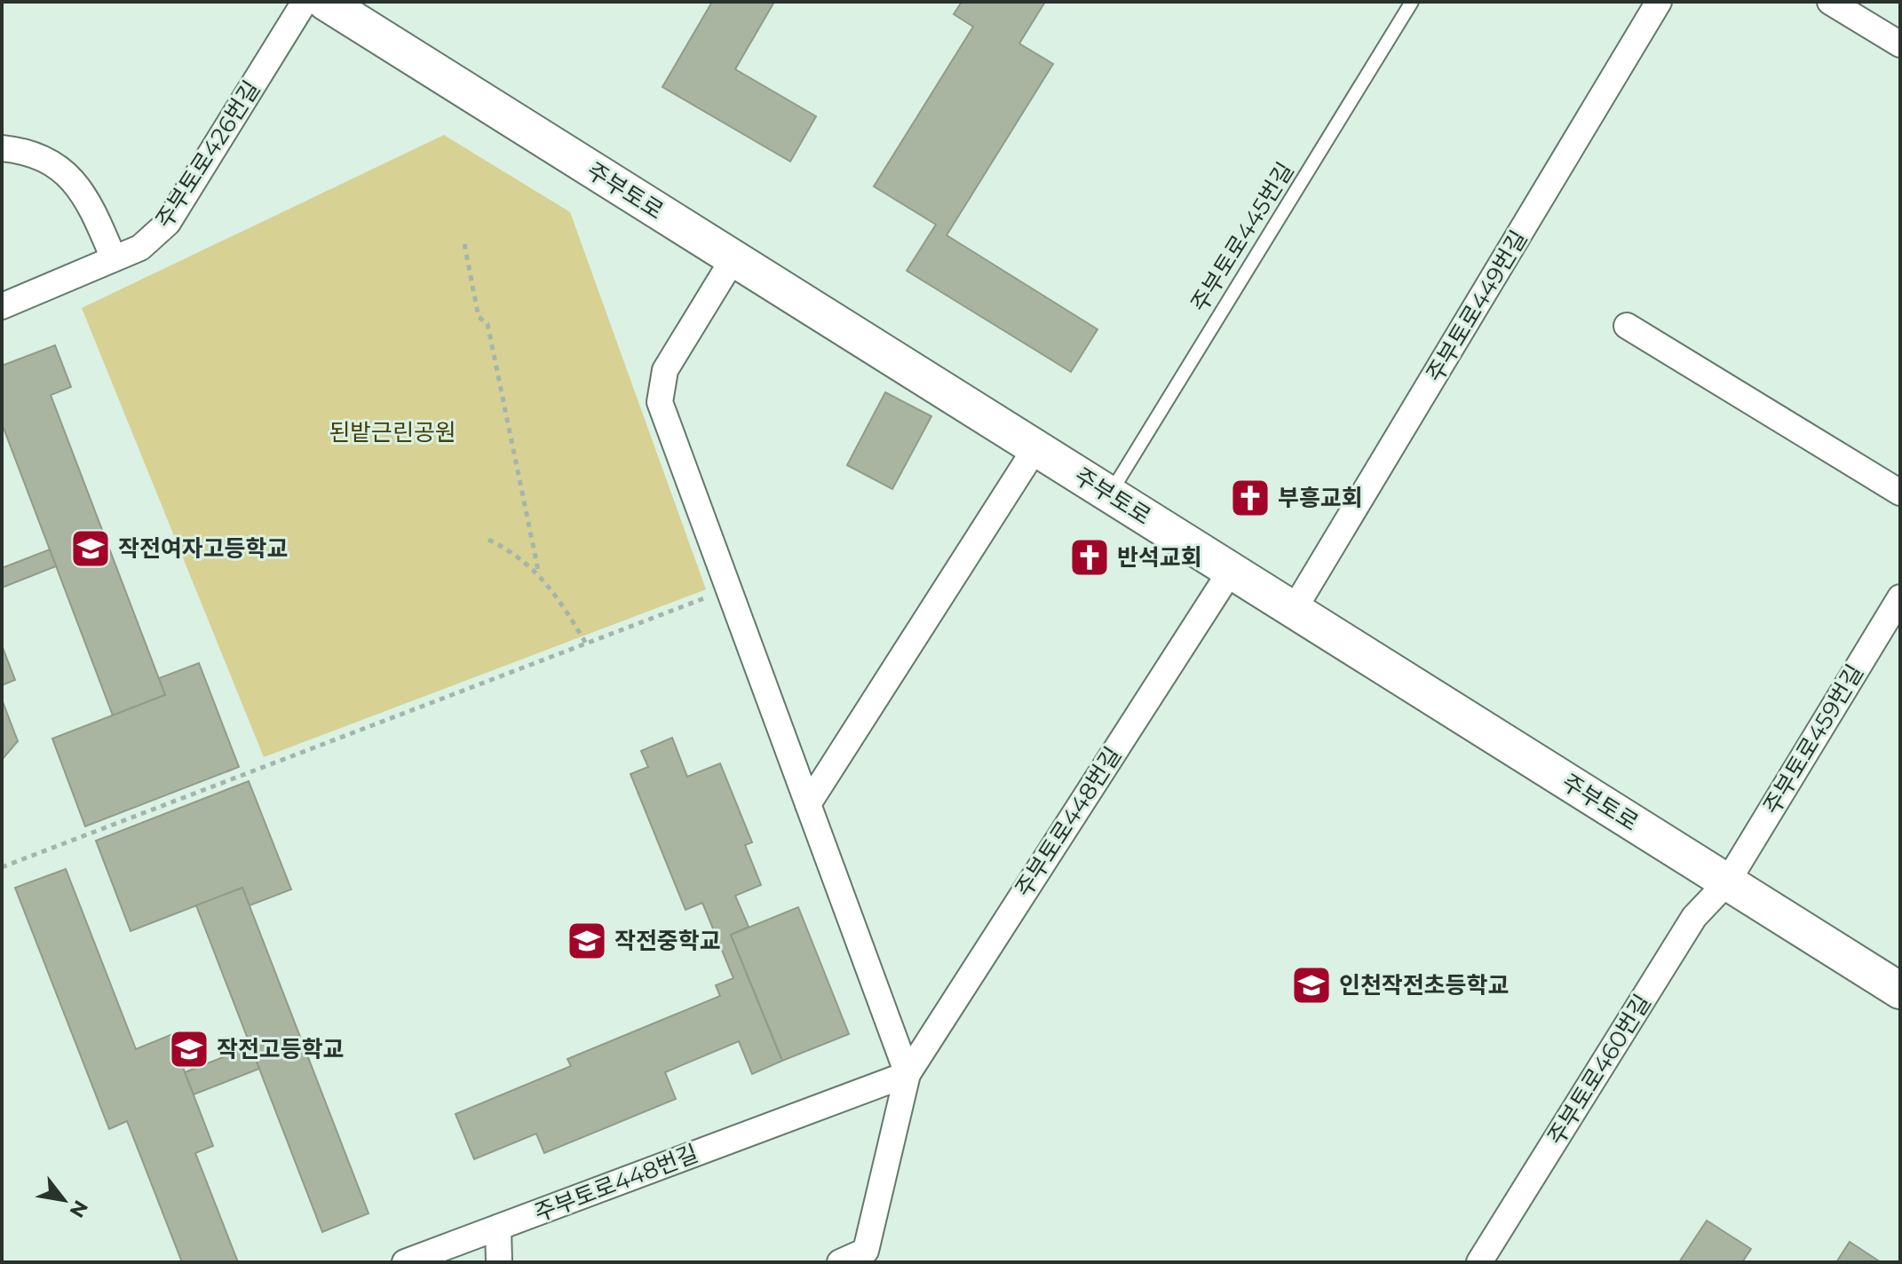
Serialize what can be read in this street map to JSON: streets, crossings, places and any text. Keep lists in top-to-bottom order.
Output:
{
  "streets": {
    "main road": ["주부토로"],
    "street": [
      "주부토로426번길",
      "주부토로449번길",
      "주부토로459번길",
      "주부토로448번길",
      "주부토로460번길"
    ],
    "lane": ["주부토로445번길"]
  },
  "crossings": [
    ["주부토로", "주부토로445번길"],
    ["주부토로", "주부토로449번길"],
    ["주부토로", "주부토로459번길"],
    ["주부토로", "주부토로448번길"],
    ["주부토로", "주부토로460번길"],
    ["주부토로459번길", "주부토로460번길"]
  ],
  "parks": ["된밭근린공원"],
  "places": {
    "church": ["부흥교회", "반석교회"],
    "school or university": [
      "작전여자고등학교",
      "작전중학교",
      "인천작전초등학교",
      "작전고등학교"
    ]
  },
  "north": "bottom right"
}
